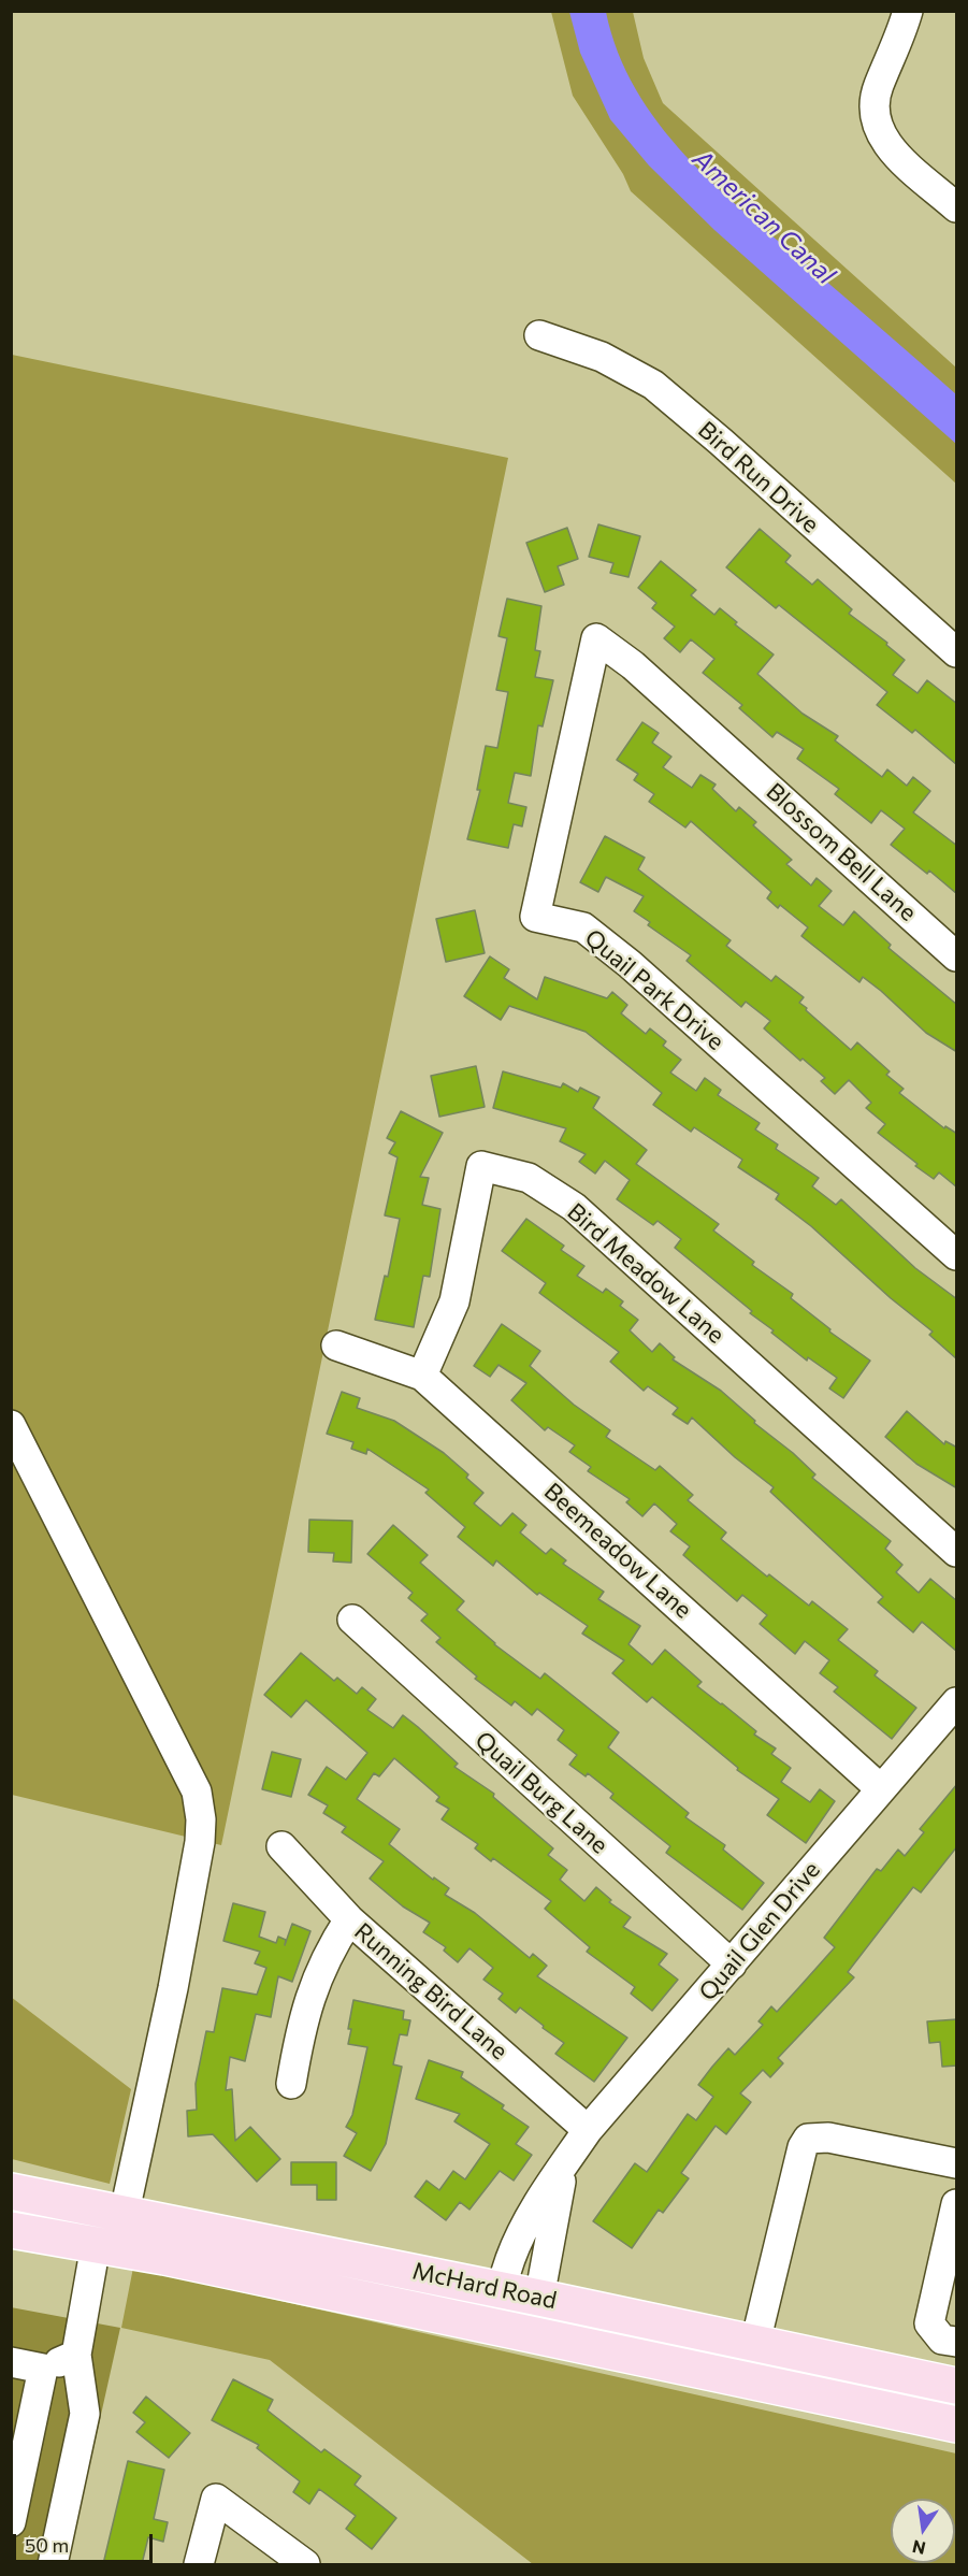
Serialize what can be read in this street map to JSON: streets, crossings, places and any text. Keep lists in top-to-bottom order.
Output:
{
  "streets": {
    "main road": ["McHard Road"],
    "street": [
      "Bird Run Drive",
      "Blossom Bell Lane",
      "Quail Park Drive",
      "Bird Meadow Lane",
      "Beemeadow Lane",
      "Quail Burg Lane",
      "Quail Glen Drive",
      "Running Bird Lane"
    ]
  },
  "crossings": [
    ["Blossom Bell Lane", "Quail Park Drive"],
    ["Bird Meadow Lane", "Beemeadow Lane"],
    ["Beemeadow Lane", "Quail Glen Drive"],
    ["Quail Burg Lane", "Quail Glen Drive"],
    ["Quail Glen Drive", "Running Bird Lane"],
    ["Quail Glen Drive", "McHard Road"]
  ],
  "water": ["American Canal"],
  "scale_bar": "50 m",
  "north": "bottom"
}
